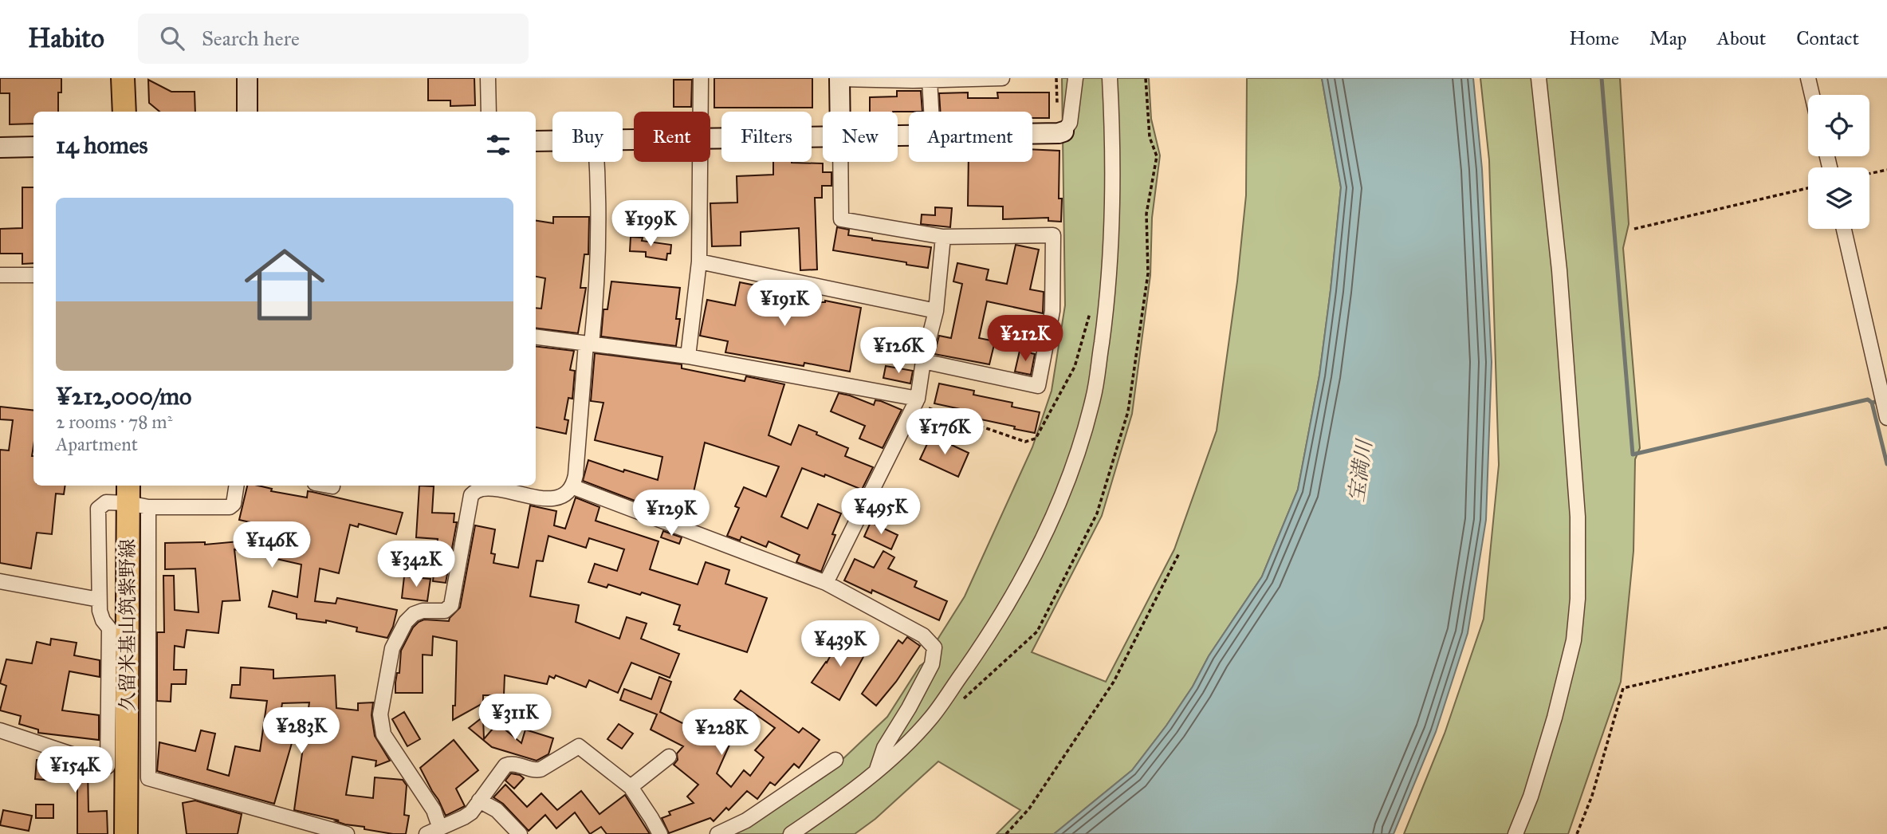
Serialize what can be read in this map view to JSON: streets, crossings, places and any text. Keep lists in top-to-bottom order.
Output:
{
  "streets": {
    "main road": ["久留米基山筑紫野線"]
  },
  "water": ["宝満川"],
  "page": {
    "header": "Habito",
    "search": "Search here",
    "nav": [
      "Home",
      "Map",
      "About",
      "Contact"
    ],
    "chip": [
      "Buy",
      "Rent",
      "Filters",
      "New",
      "Apartment"
    ],
    "heading": "14 homes",
    "list": [
      {
        "name": "¥212,000/mo",
        "note": "2 rooms · 78 m² · Apartment"
      }
    ],
    "price": [
      "¥199K",
      "¥191K",
      "¥212K",
      "¥126K",
      "¥176K",
      "¥495K",
      "¥129K",
      "¥146K",
      "¥342K",
      "¥439K",
      "¥311K",
      "¥283K",
      "¥228K",
      "¥154K"
    ]
  }
}
